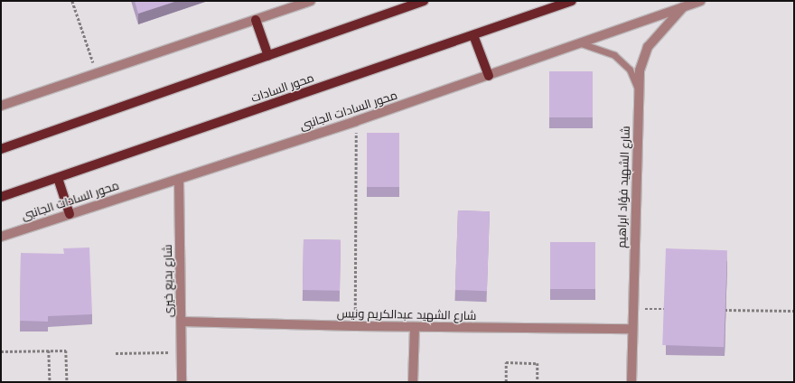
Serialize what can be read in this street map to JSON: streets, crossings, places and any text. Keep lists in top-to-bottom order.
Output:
{
  "streets": {
    "main road": ["محور السادات"],
    "street": [
      "محور السادات الجانبى",
      "شارع الشهيد فؤاد ابراهيم",
      "شارع بديع خيرى",
      "شارع الشهيد عبدالكريم ونيس"
    ]
  },
  "crossings": [
    ["محور السادات الجانبى", "شارع الشهيد فؤاد ابراهيم"],
    ["محور السادات الجانبى", "شارع بديع خيرى"],
    ["شارع الشهيد فؤاد ابراهيم", "شارع الشهيد عبدالكريم ونيس"],
    ["شارع بديع خيرى", "شارع الشهيد عبدالكريم ونيس"]
  ]
}
